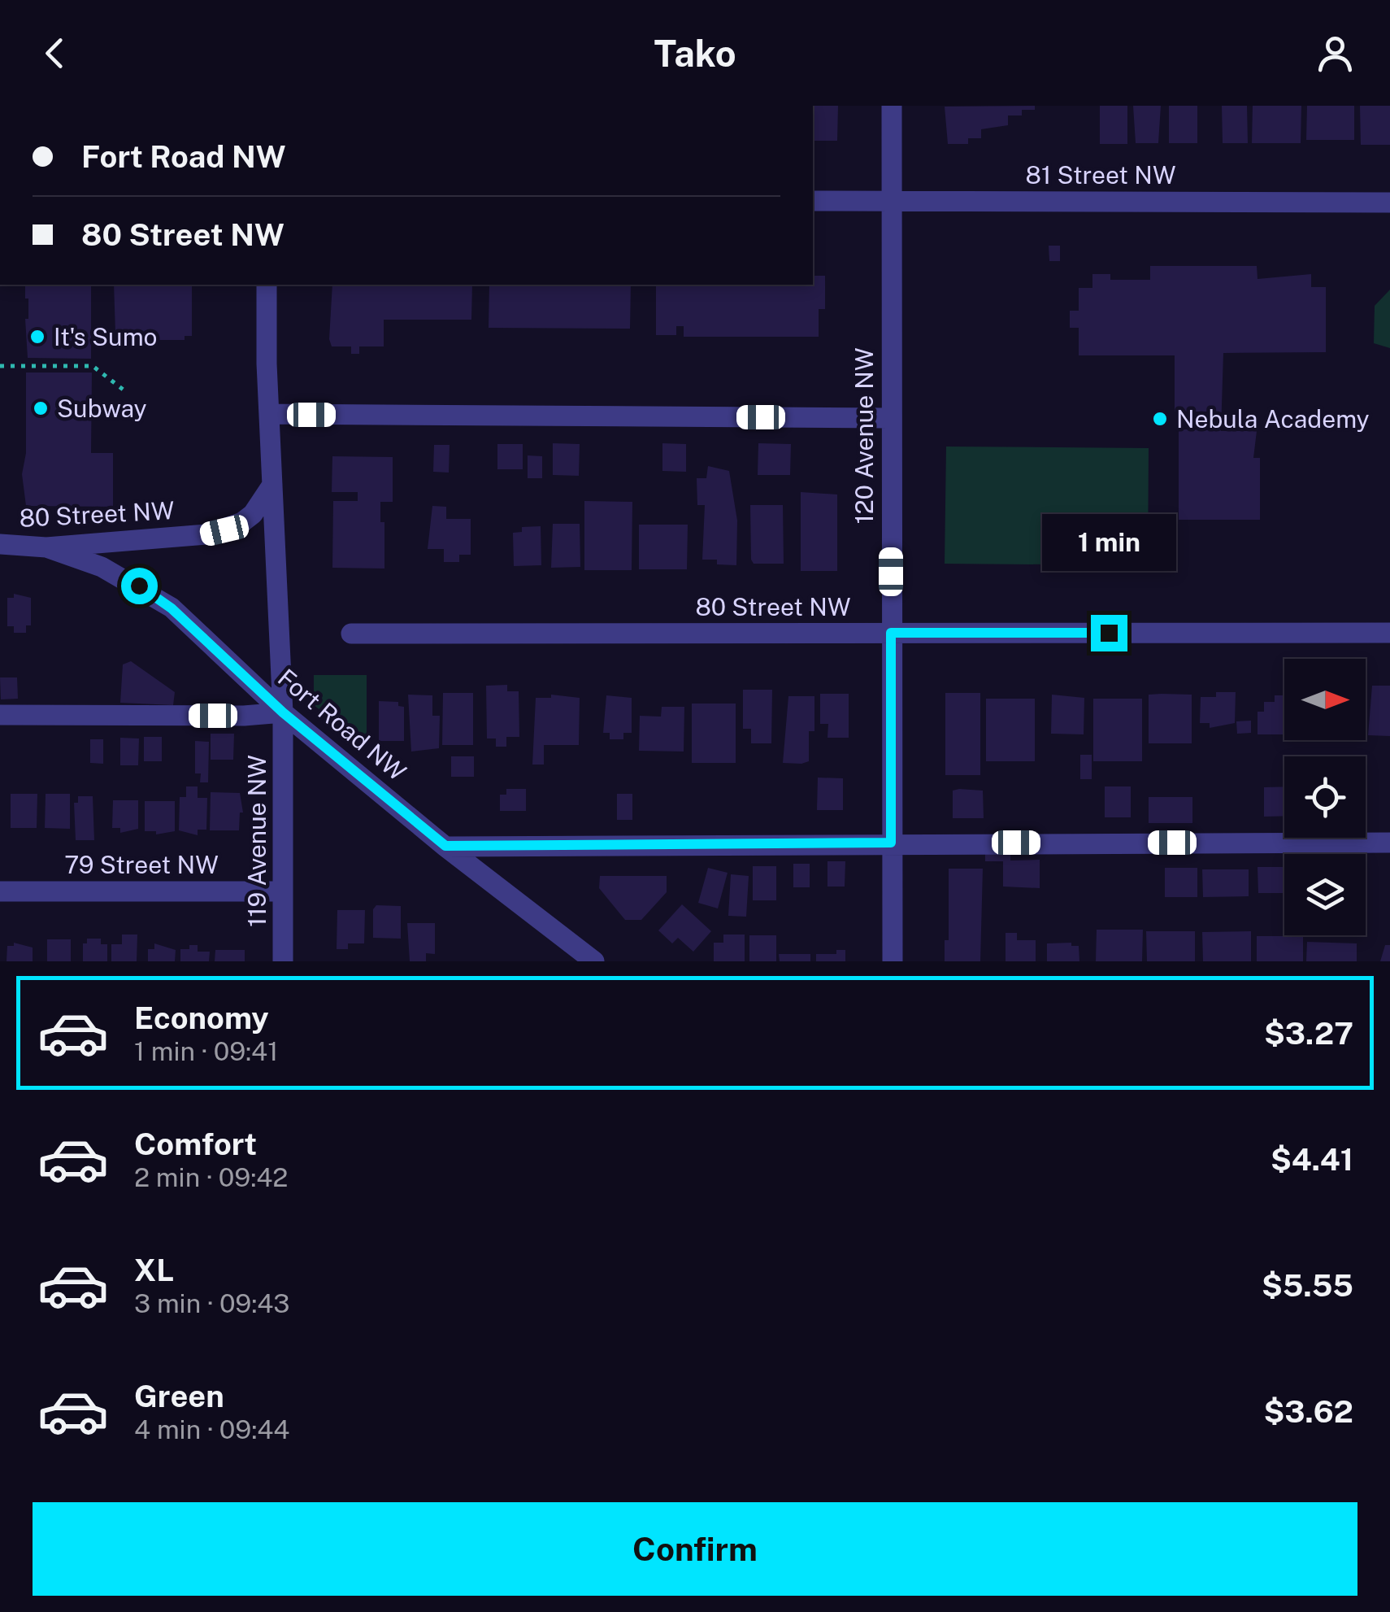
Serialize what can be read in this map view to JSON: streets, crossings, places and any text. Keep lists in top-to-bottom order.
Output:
{
  "streets": {
    "street": [
      "81 Street NW",
      "120 Avenue NW",
      "80 Street NW",
      "Fort Road NW",
      "119 Avenue NW",
      "79 Street NW"
    ]
  },
  "crossings": [
    ["81 Street NW", "120 Avenue NW"],
    ["120 Avenue NW", "80 Street NW"],
    ["80 Street NW", "Fort Road NW"],
    ["80 Street NW", "119 Avenue NW"],
    ["Fort Road NW", "119 Avenue NW"],
    ["119 Avenue NW", "79 Street NW"]
  ],
  "places": ["It's Sumo", "Subway", "Nebula Academy"],
  "north": "right",
  "page": {
    "header": "Tako",
    "banner": ["Fort Road NW", "80 Street NW"],
    "bubble": "1 min",
    "list": [
      {
        "name": "Economy",
        "note": "1 min · 09:41",
        "value": "$3.27"
      },
      {
        "name": "Comfort",
        "note": "2 min · 09:42",
        "value": "$4.41"
      },
      {
        "name": "XL",
        "note": "3 min · 09:43",
        "value": "$5.55"
      },
      {
        "name": "Green",
        "note": "4 min · 09:44",
        "value": "$3.62"
      }
    ],
    "buttons": "Confirm"
  }
}
